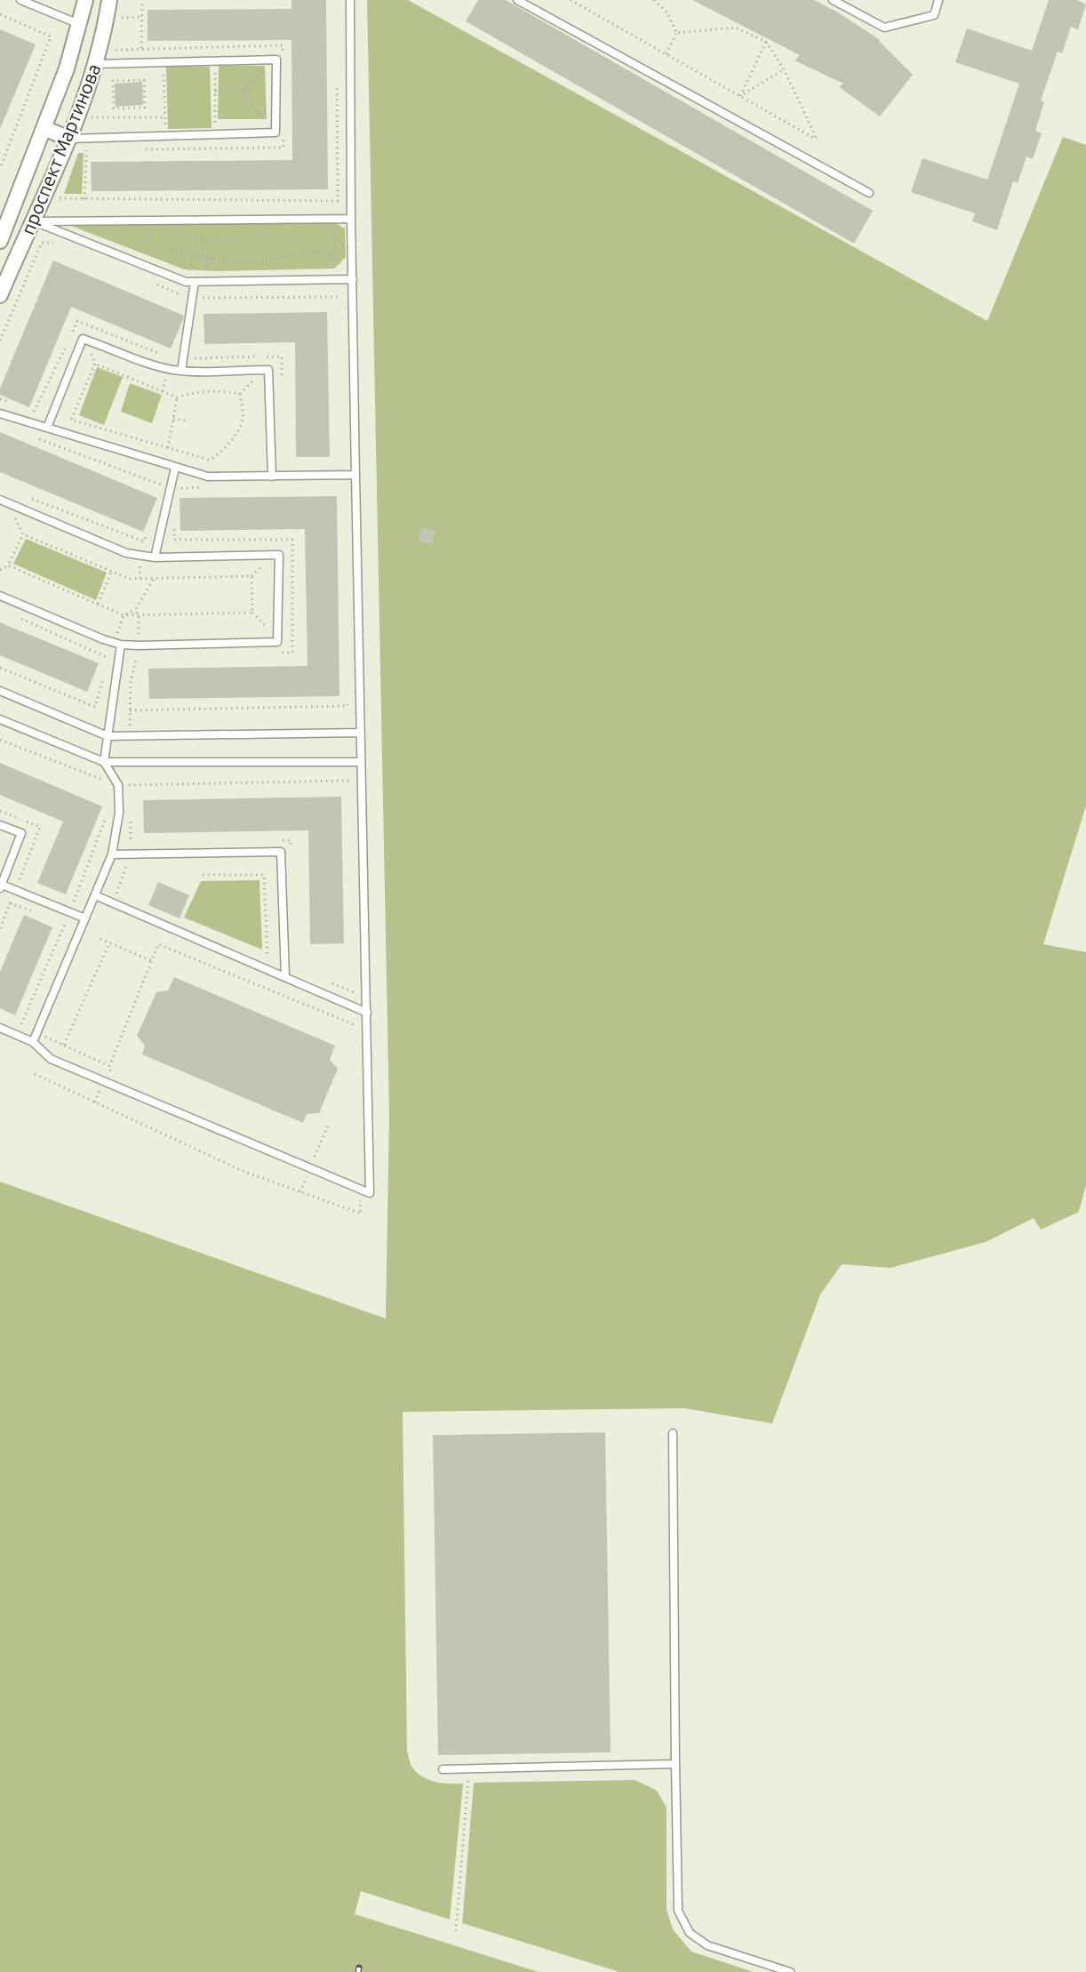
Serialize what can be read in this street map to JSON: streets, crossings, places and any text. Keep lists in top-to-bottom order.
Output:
{
  "streets": {
    "street": ["проспект Мартинова"]
  }
}
